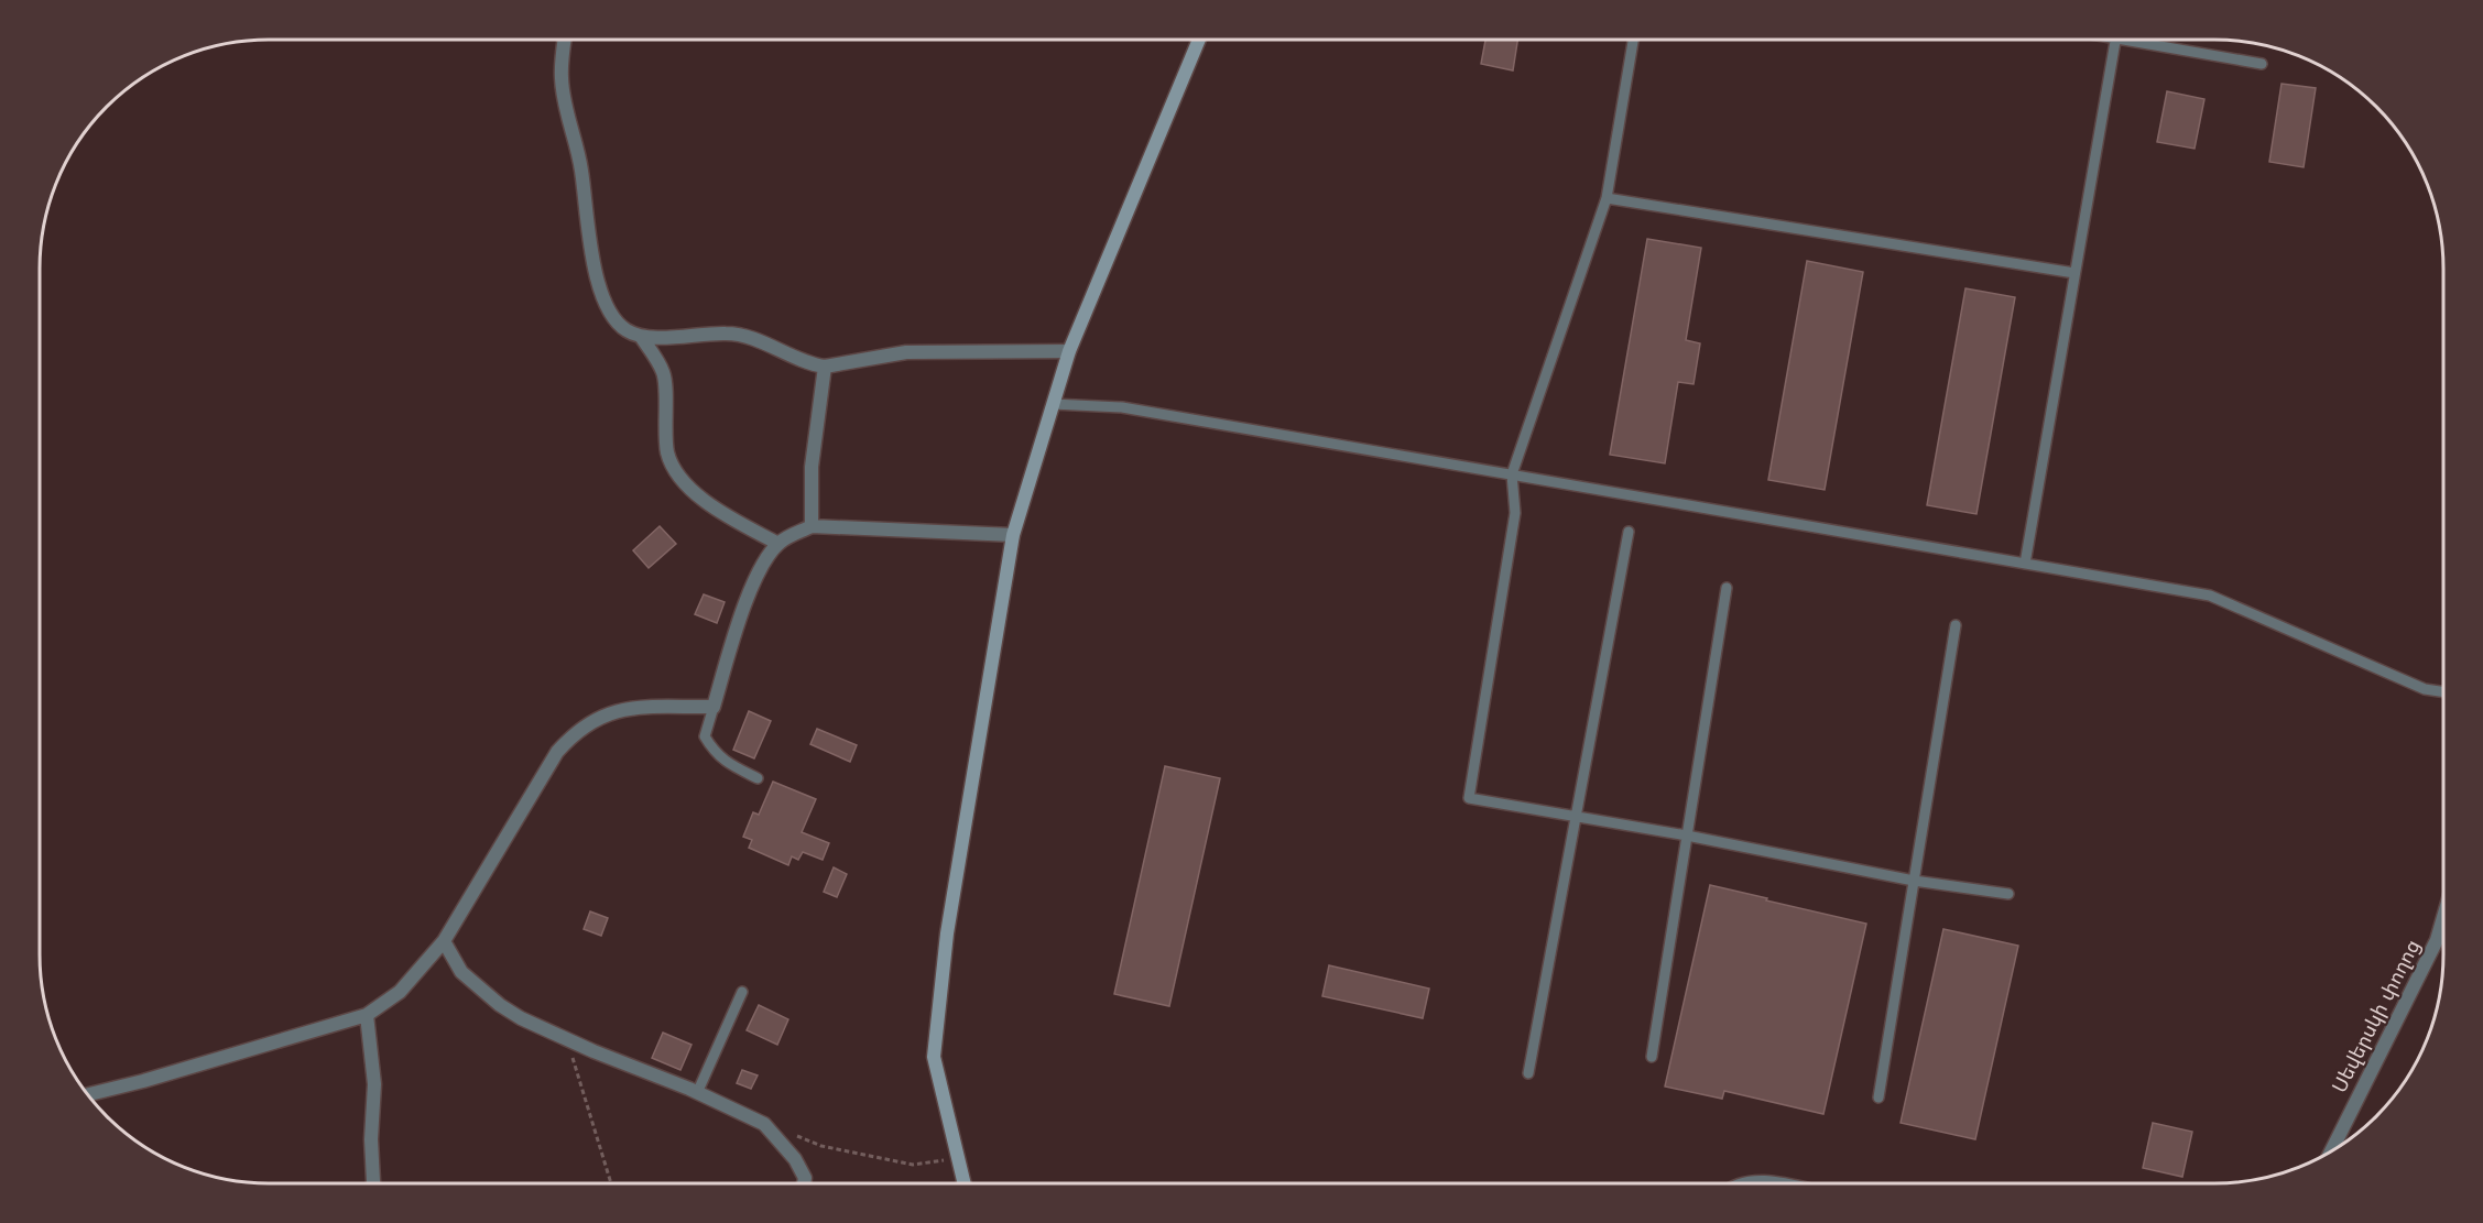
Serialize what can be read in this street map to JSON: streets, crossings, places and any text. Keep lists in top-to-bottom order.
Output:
{
  "streets": {
    "street": ["Սեվերսկի փողոց"]
  }
}
